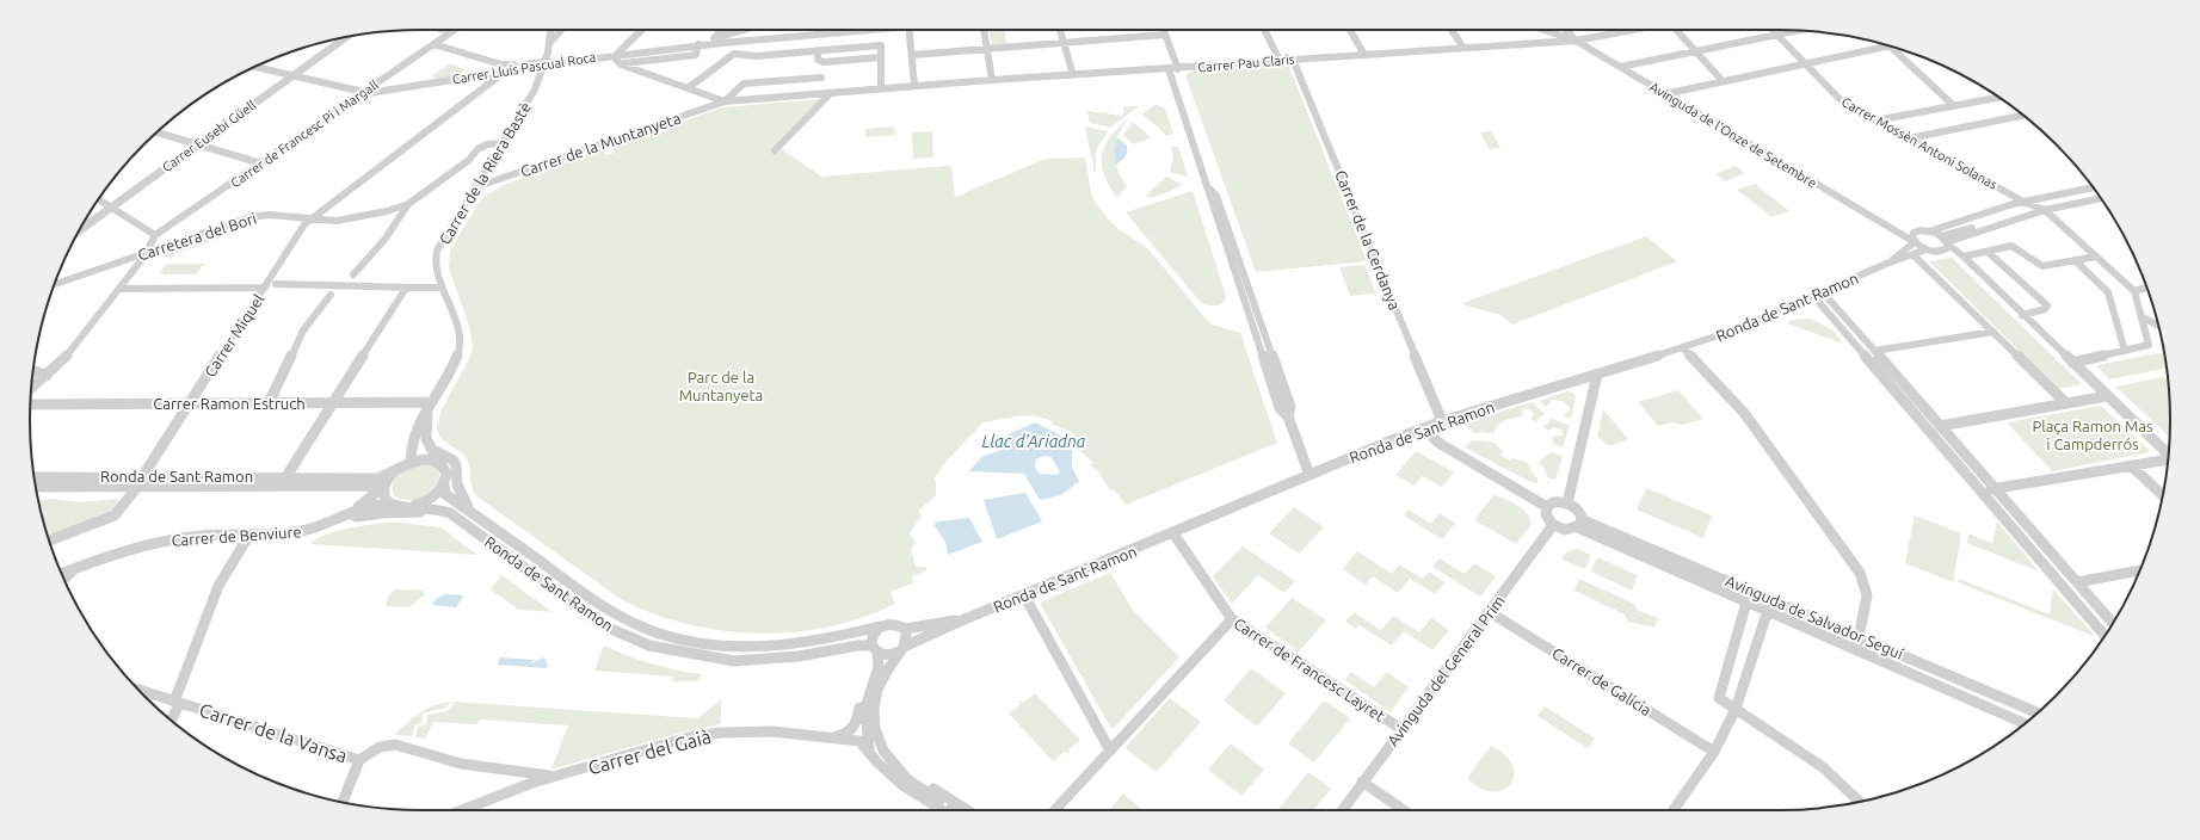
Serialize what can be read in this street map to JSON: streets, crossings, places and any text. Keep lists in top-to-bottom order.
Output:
{
  "streets": {
    "street": [
      "Carrer Pau Claris",
      "Carrer Lluís Pascual Roca",
      "Carrer de Francesc Pi i Margall",
      "Avinguda de l'Onze de Setembre",
      "Carrer Eusebi Güell",
      "Carrer Mossèn Antoni Solanas",
      "Carrer de la Muntanyeta",
      "Carrer de la Riera Bastè",
      "Carretera del Bori",
      "Carrer de la Cerdanya",
      "Ronda de Sant Ramon",
      "Carrer Miquel",
      "Carrer Ramon Estruch",
      "Carrer de Benviure",
      "Avinguda de Salvador Seguí",
      "Carrer de Francesc Layret",
      "Avinguda del General Prim",
      "Carrer de Galícia",
      "Carrer de la Vansa",
      "Carrer del Gaià"
    ]
  },
  "crossings": [
    ["Carrer Pau Claris", "Avinguda de l'Onze de Setembre"],
    ["Carrer Pau Claris", "Carrer de la Muntanyeta"],
    ["Carrer Pau Claris", "Carrer de la Cerdanya"],
    ["Carrer Lluís Pascual Roca", "Carrer de Francesc Pi i Margall"],
    ["Carrer Lluís Pascual Roca", "Carrer de la Riera Bastè"],
    ["Carrer Lluís Pascual Roca", "Carrer Miquel"],
    ["Avinguda de l'Onze de Setembre", "Ronda de Sant Ramon"],
    ["Carrer Mossèn Antoni Solanas", "Ronda de Sant Ramon"],
    ["Carrer de la Muntanyeta", "Carrer de la Riera Bastè"],
    ["Carrer de la Riera Bastè", "Ronda de Sant Ramon"],
    ["Carrer de la Riera Bastè", "Carrer Ramon Estruch"],
    ["Carrer de la Riera Bastè", "Carrer de Benviure"],
    ["Carretera del Bori", "Carrer Miquel"],
    ["Carrer de la Cerdanya", "Ronda de Sant Ramon"],
    ["Ronda de Sant Ramon", "Carrer Miquel"],
    ["Ronda de Sant Ramon", "Carrer de Benviure"],
    ["Ronda de Sant Ramon", "Carrer de Francesc Layret"],
    ["Carrer Miquel", "Carrer Ramon Estruch"],
    ["Avinguda de Salvador Seguí", "Avinguda del General Prim"],
    ["Carrer de Francesc Layret", "Avinguda del General Prim"],
    ["Avinguda del General Prim", "Carrer de Galícia"],
    ["Carrer de la Vansa", "Carrer del Gaià"]
  ],
  "water": ["Llac d'Ariadna"],
  "parks": ["Parc de la Muntanyeta", "Plaça Ramon Mas i Campderrós"]
}
